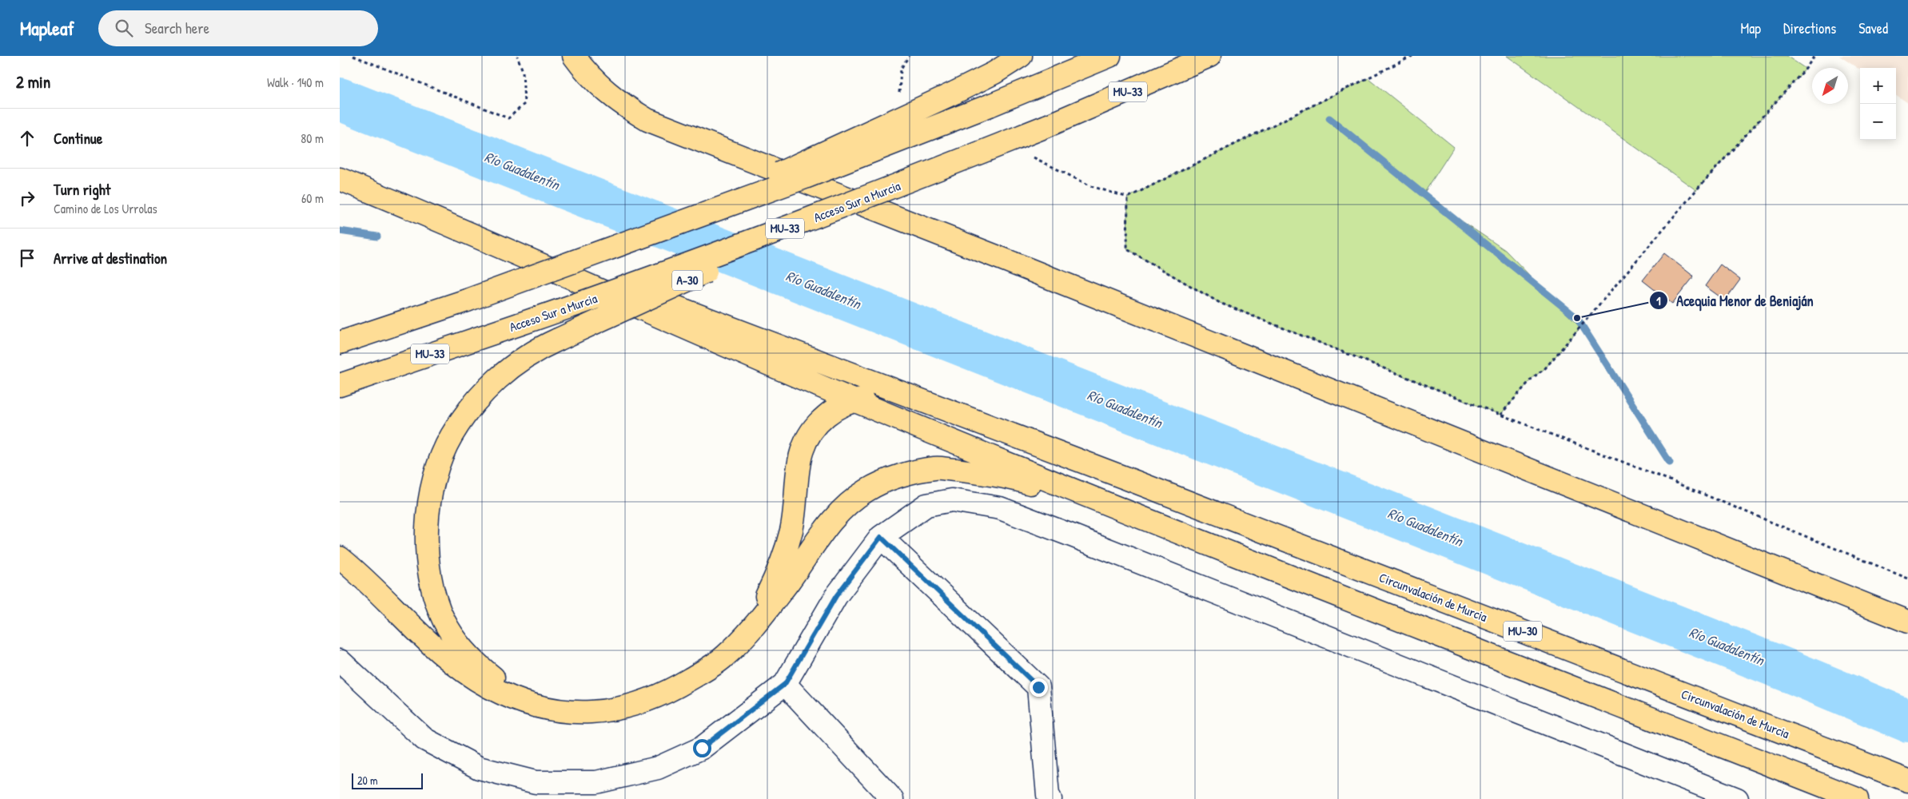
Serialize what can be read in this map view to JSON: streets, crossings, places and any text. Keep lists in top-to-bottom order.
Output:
{
  "streets": {
    "highway": [
      "MU-33",
      "Acceso Sur a Murcia",
      "A-30",
      "Circunvalación de Murcia",
      "MU-30"
    ]
  },
  "crossings": [
    ["Acceso Sur a Murcia", "A-30"]
  ],
  "water": ["Río Guadalentín"],
  "places": ["Acequia Menor de Beniaján"],
  "scale_bar": "20 m",
  "north": "bottom left",
  "page": {
    "header": "Mapleaf",
    "search": "Search here",
    "nav": ["Map", "Directions", "Saved"],
    "heading": ["2 min", "Walk · 140 m"],
    "map_buttons": ["+", "−"],
    "list": [
      ["Continue", "80 m"],
      ["Turn right", "Camino de Los Urrolas", "60 m"],
      "Arrive at destination"
    ],
    "scale": "20 m"
  }
}
